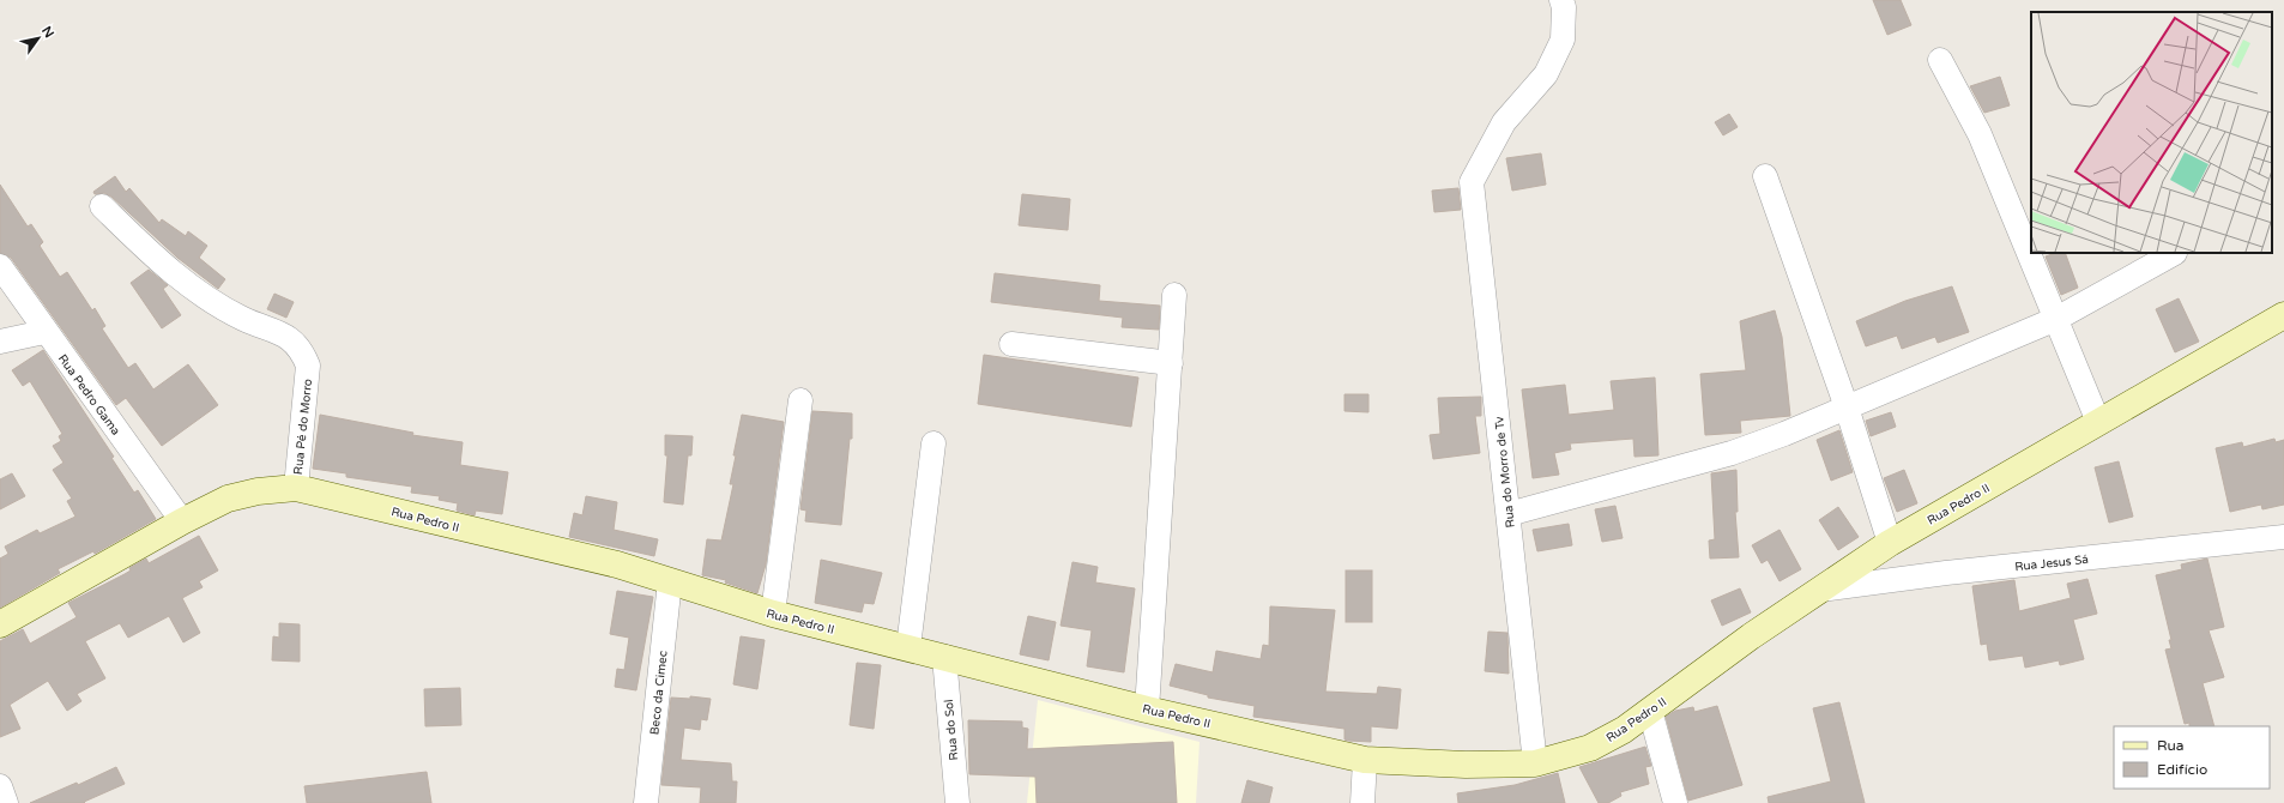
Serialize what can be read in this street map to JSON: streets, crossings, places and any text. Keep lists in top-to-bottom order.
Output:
{
  "streets": {
    "street": [
      "Rua Pedro Gama",
      "Rua Pé do Morro",
      "Rua do Morro de Tv",
      "Rua Pedro II",
      "Rua Jesus Sá",
      "Beco da Cimec",
      "Rua do Sol"
    ]
  },
  "crossings": [
    ["Rua Pedro Gama", "Rua Pedro II"],
    ["Rua Pé do Morro", "Rua Pedro II"],
    ["Rua do Morro de Tv", "Rua Pedro II"],
    ["Rua Pedro II", "Rua Jesus Sá"],
    ["Rua Pedro II", "Beco da Cimec"],
    ["Rua Pedro II", "Rua do Sol"]
  ],
  "legend": ["Rua", "Edifício"],
  "north": "top right"
}
